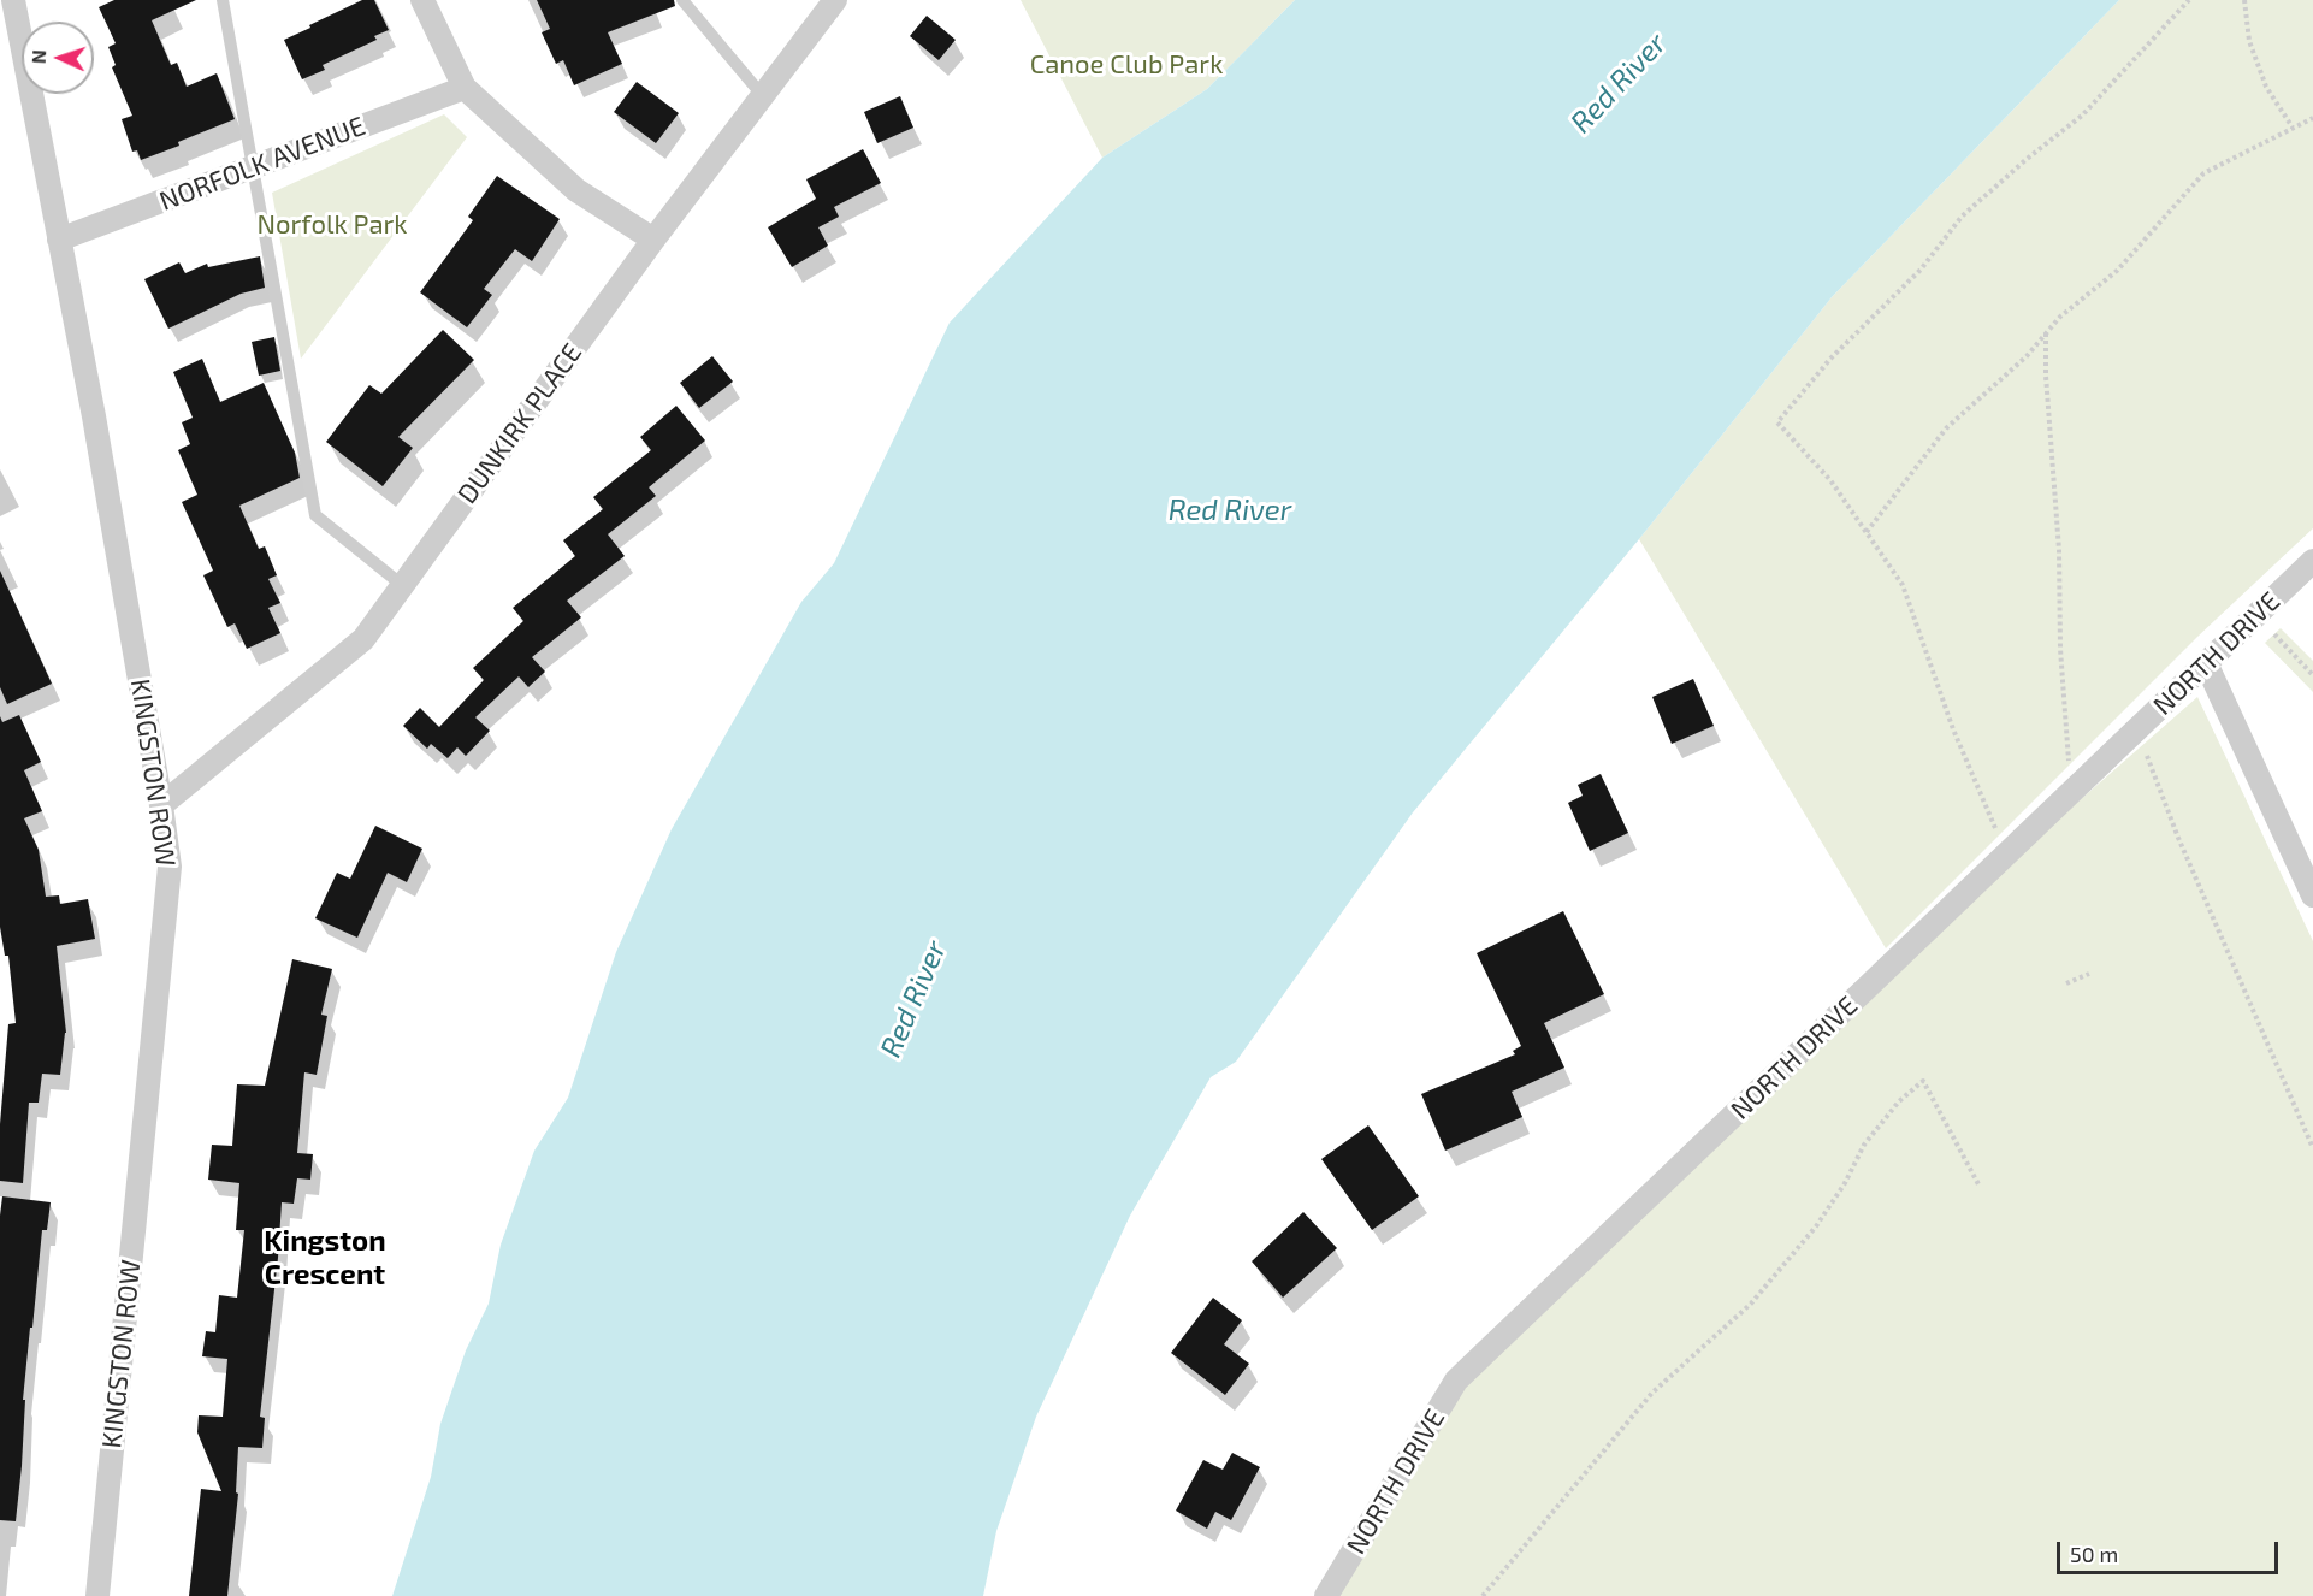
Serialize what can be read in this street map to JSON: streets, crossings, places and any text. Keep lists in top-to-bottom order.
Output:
{
  "streets": {
    "street": [
      "NORFOLK AVENUE",
      "DUNKIRK PLACE",
      "NORTH DRIVE",
      "KINGSTON ROW"
    ]
  },
  "crossings": [
    ["NORFOLK AVENUE", "KINGSTON ROW"],
    ["DUNKIRK PLACE", "KINGSTON ROW"]
  ],
  "districts": ["Kingston Crescent"],
  "water": ["Red River"],
  "parks": ["Canoe Club Park", "Norfolk Park"],
  "scale_bar": "50 m",
  "north": "left"
}
